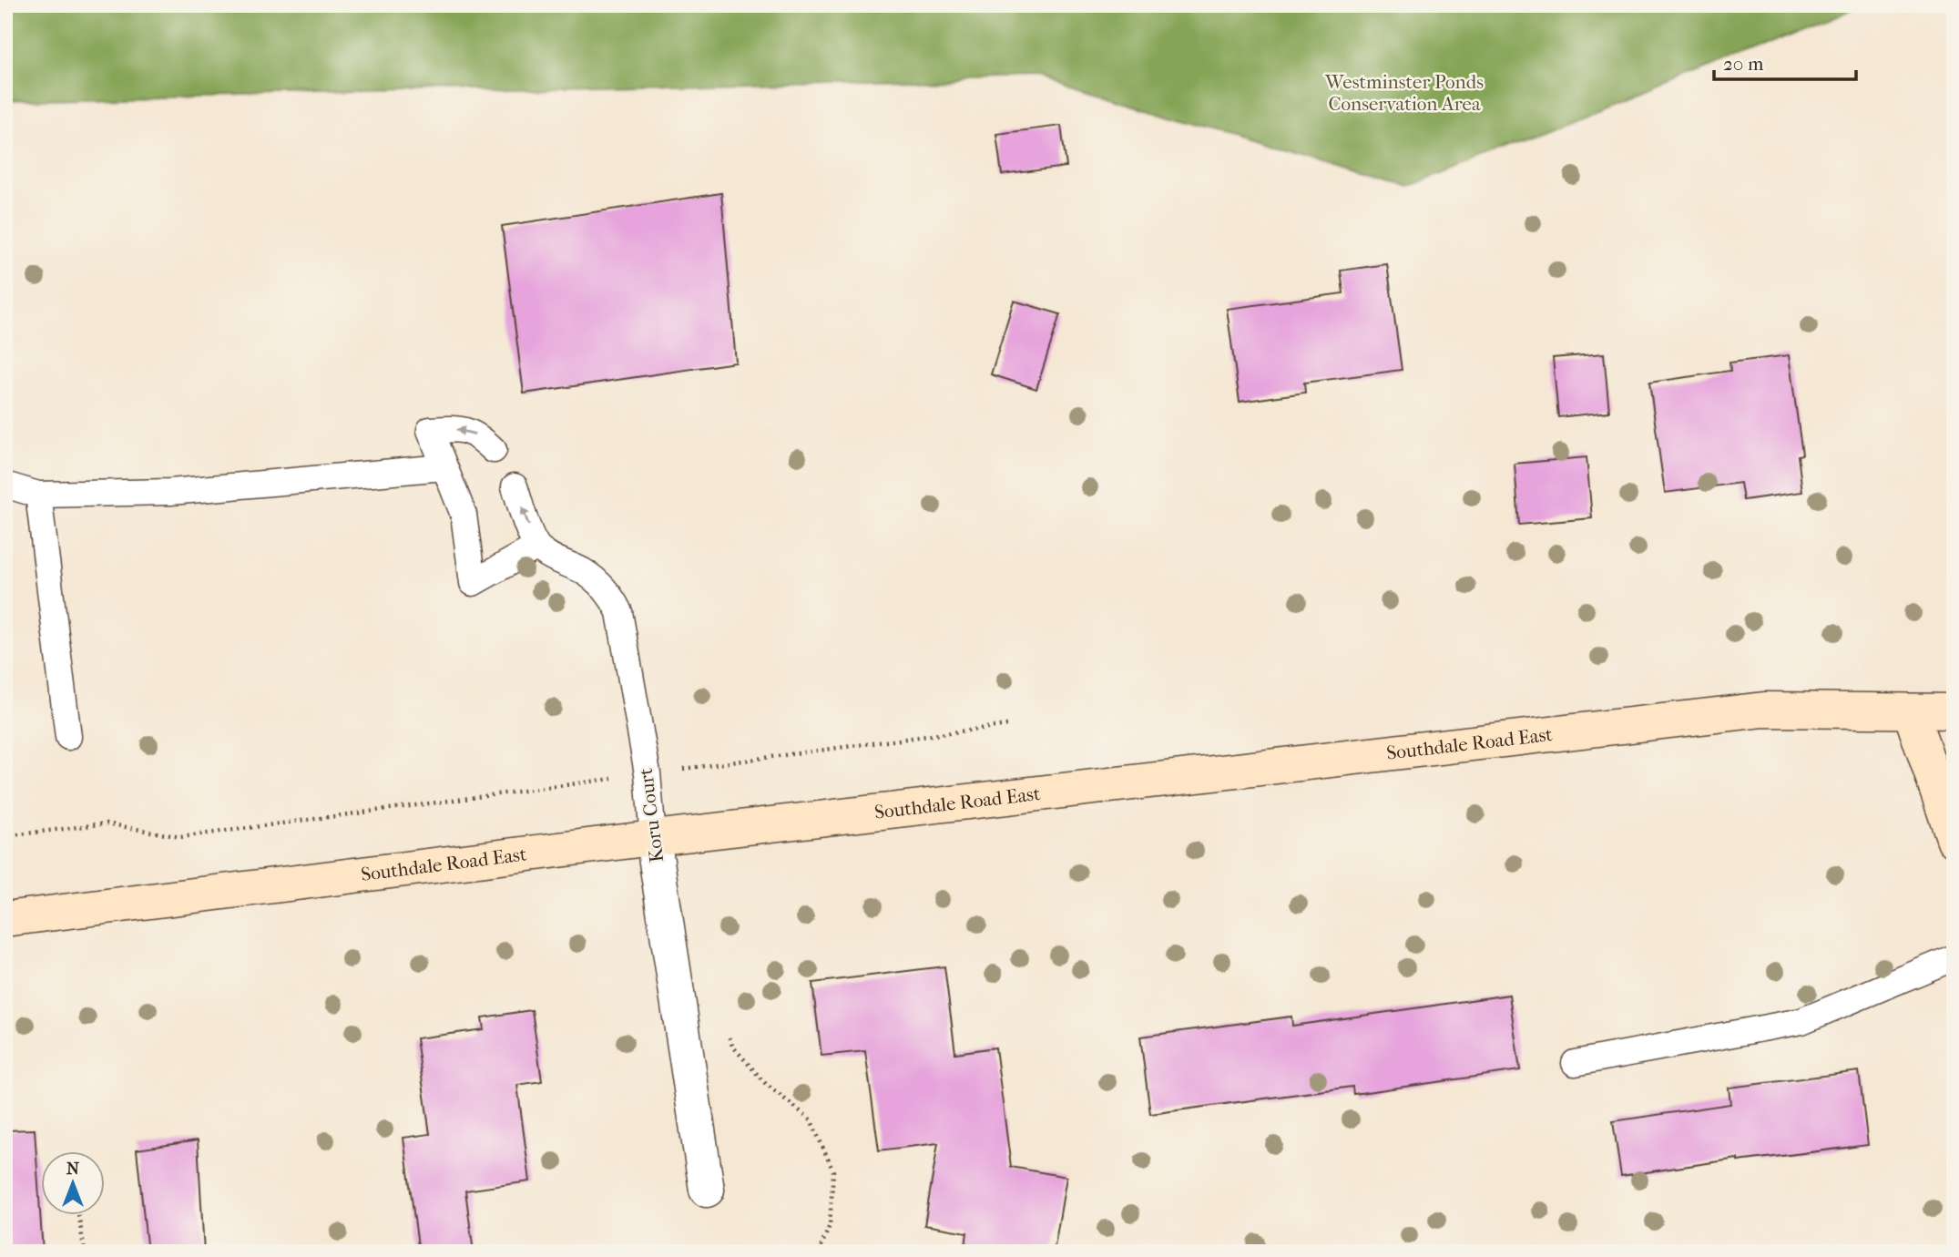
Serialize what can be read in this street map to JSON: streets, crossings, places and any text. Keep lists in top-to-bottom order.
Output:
{
  "streets": {
    "main road": ["Southdale Road East"],
    "street": ["Koru Court"]
  },
  "crossings": [
    ["Southdale Road East", "Koru Court"]
  ],
  "parks": ["Westminster Ponds Conservation Area"],
  "scale_bar": "20 m",
  "north": "top"
}
